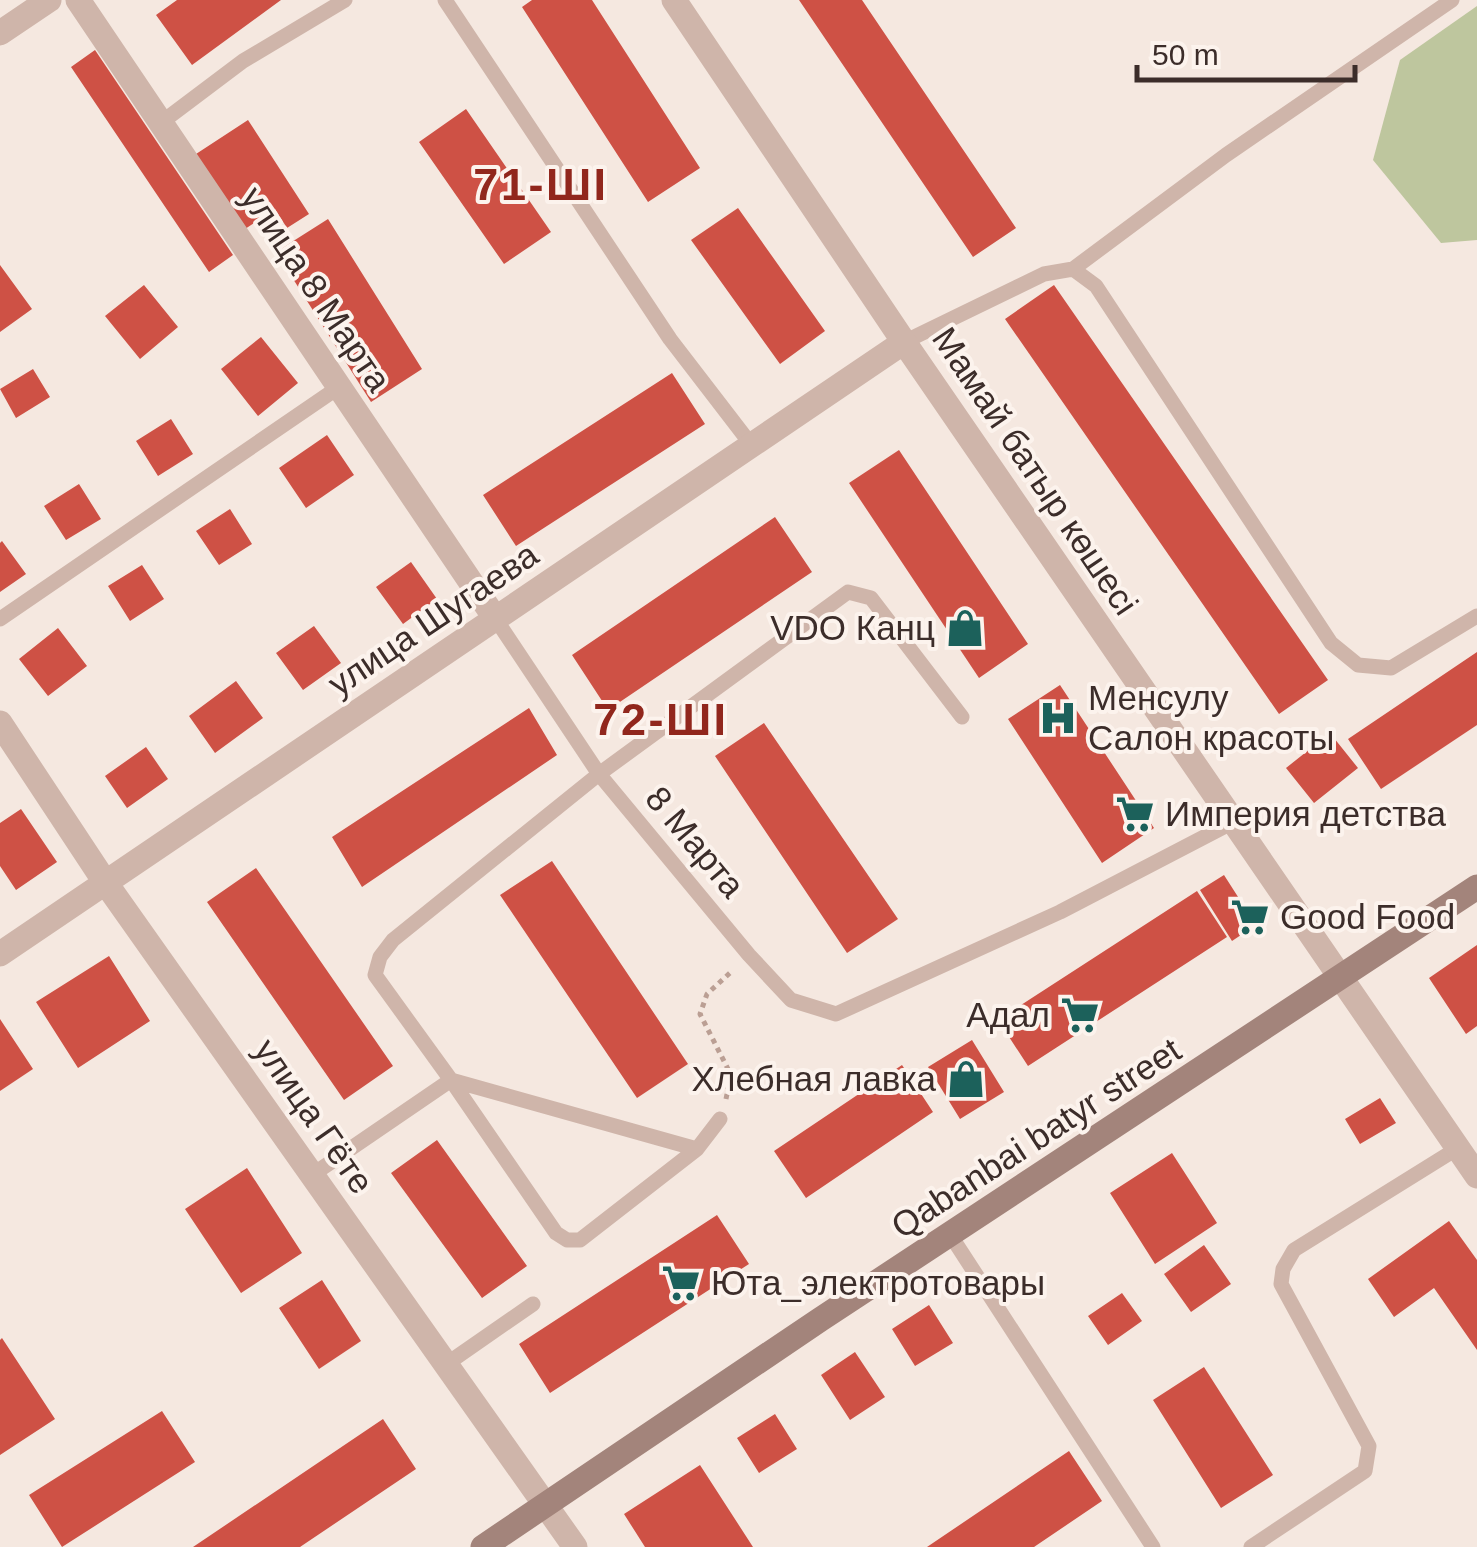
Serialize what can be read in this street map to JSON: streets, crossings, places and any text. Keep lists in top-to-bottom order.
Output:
{
  "streets": {
    "main road": ["Qabanbai batyr street"],
    "street": [
      "улица 8 Марта",
      "Мамай батыр көшесі",
      "улица Шугаева",
      "улица Гёте"
    ],
    "lane": ["8 Марта"]
  },
  "crossings": [
    ["улица 8 Марта", "улица Шугаева"],
    ["улица 8 Марта", "8 Марта"],
    ["Мамай батыр көшесі", "улица Шугаева"],
    ["Мамай батыр көшесі", "8 Марта"],
    ["Мамай батыр көшесі", "Qabanbai batyr street"],
    ["улица Шугаева", "8 Марта"],
    ["улица Шугаева", "улица Гёте"],
    ["улица Гёте", "Qabanbai batyr street"]
  ],
  "districts": ["71-ШІ", "72-ШІ"],
  "places": {
    "shop": ["VDO Канц", "Хлебная лавка"],
    "hospital": ["Менсулу Салон красоты"],
    "supermarket": [
      "Империя детства",
      "Good Food",
      "Адал",
      "Юта_электротовары"
    ]
  },
  "scale_bar": "50 m"
}
